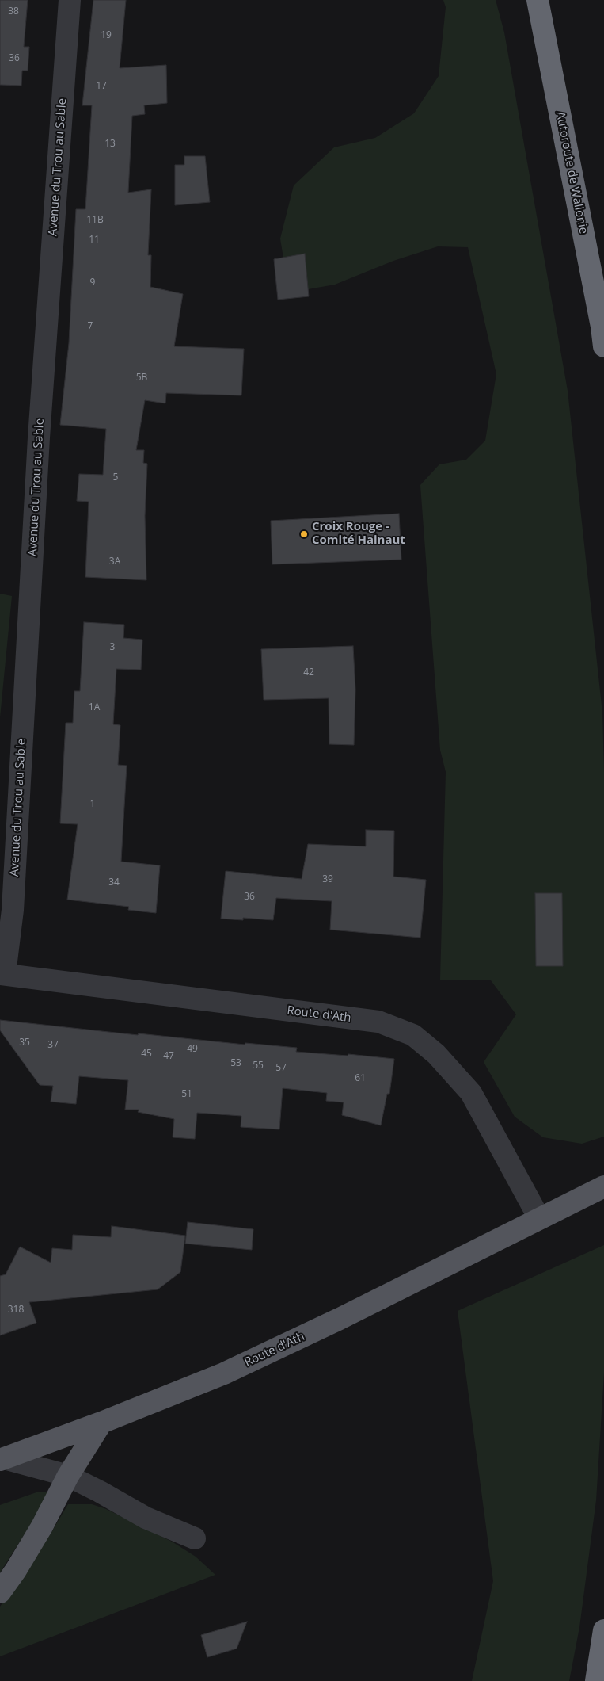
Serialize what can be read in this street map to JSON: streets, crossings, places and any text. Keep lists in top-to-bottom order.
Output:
{
  "streets": {
    "highway": ["Autoroute de Wallonie"],
    "main road": ["Route d'Ath"],
    "street": ["Avenue du Trou au Sable"]
  },
  "crossings": [
    ["Avenue du Trou au Sable", "Route d'Ath"]
  ],
  "places": ["Croix Rouge - Comité Hainaut"],
  "house_numbers": [
    "38",
    "19",
    "36",
    "17",
    "13",
    "11B",
    "11",
    "9",
    "7",
    "5B",
    "5",
    "3A",
    "3",
    "42",
    "1A",
    "1",
    "39",
    "34",
    "36",
    "35",
    "37",
    "49",
    "45",
    "47",
    "53",
    "55",
    "57",
    "61",
    "51",
    "318"
  ]
}
